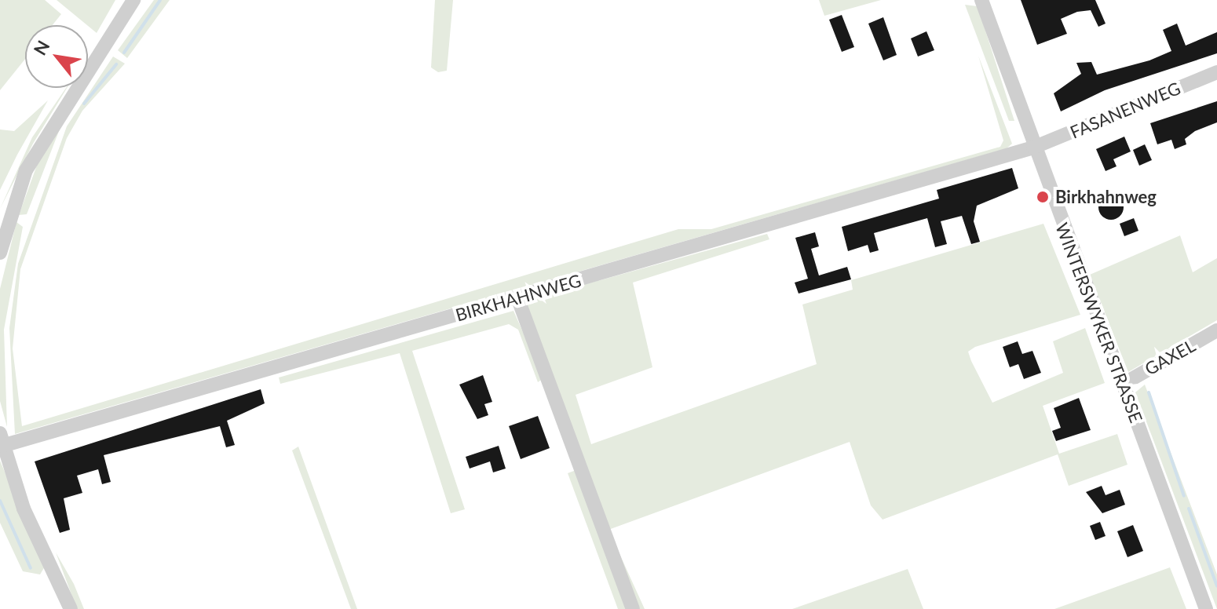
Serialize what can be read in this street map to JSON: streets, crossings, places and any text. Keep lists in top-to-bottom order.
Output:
{
  "streets": {
    "street": [
      "FASANENWEG",
      "BIRKHAHNWEG",
      "WINTERSWYKER STRASSE",
      "GAXEL"
    ]
  },
  "crossings": [
    ["FASANENWEG", "BIRKHAHNWEG"],
    ["FASANENWEG", "WINTERSWYKER STRASSE"],
    ["BIRKHAHNWEG", "WINTERSWYKER STRASSE"],
    ["WINTERSWYKER STRASSE", "GAXEL"]
  ],
  "places": ["Birkhahnweg"],
  "north": "top left"
}
